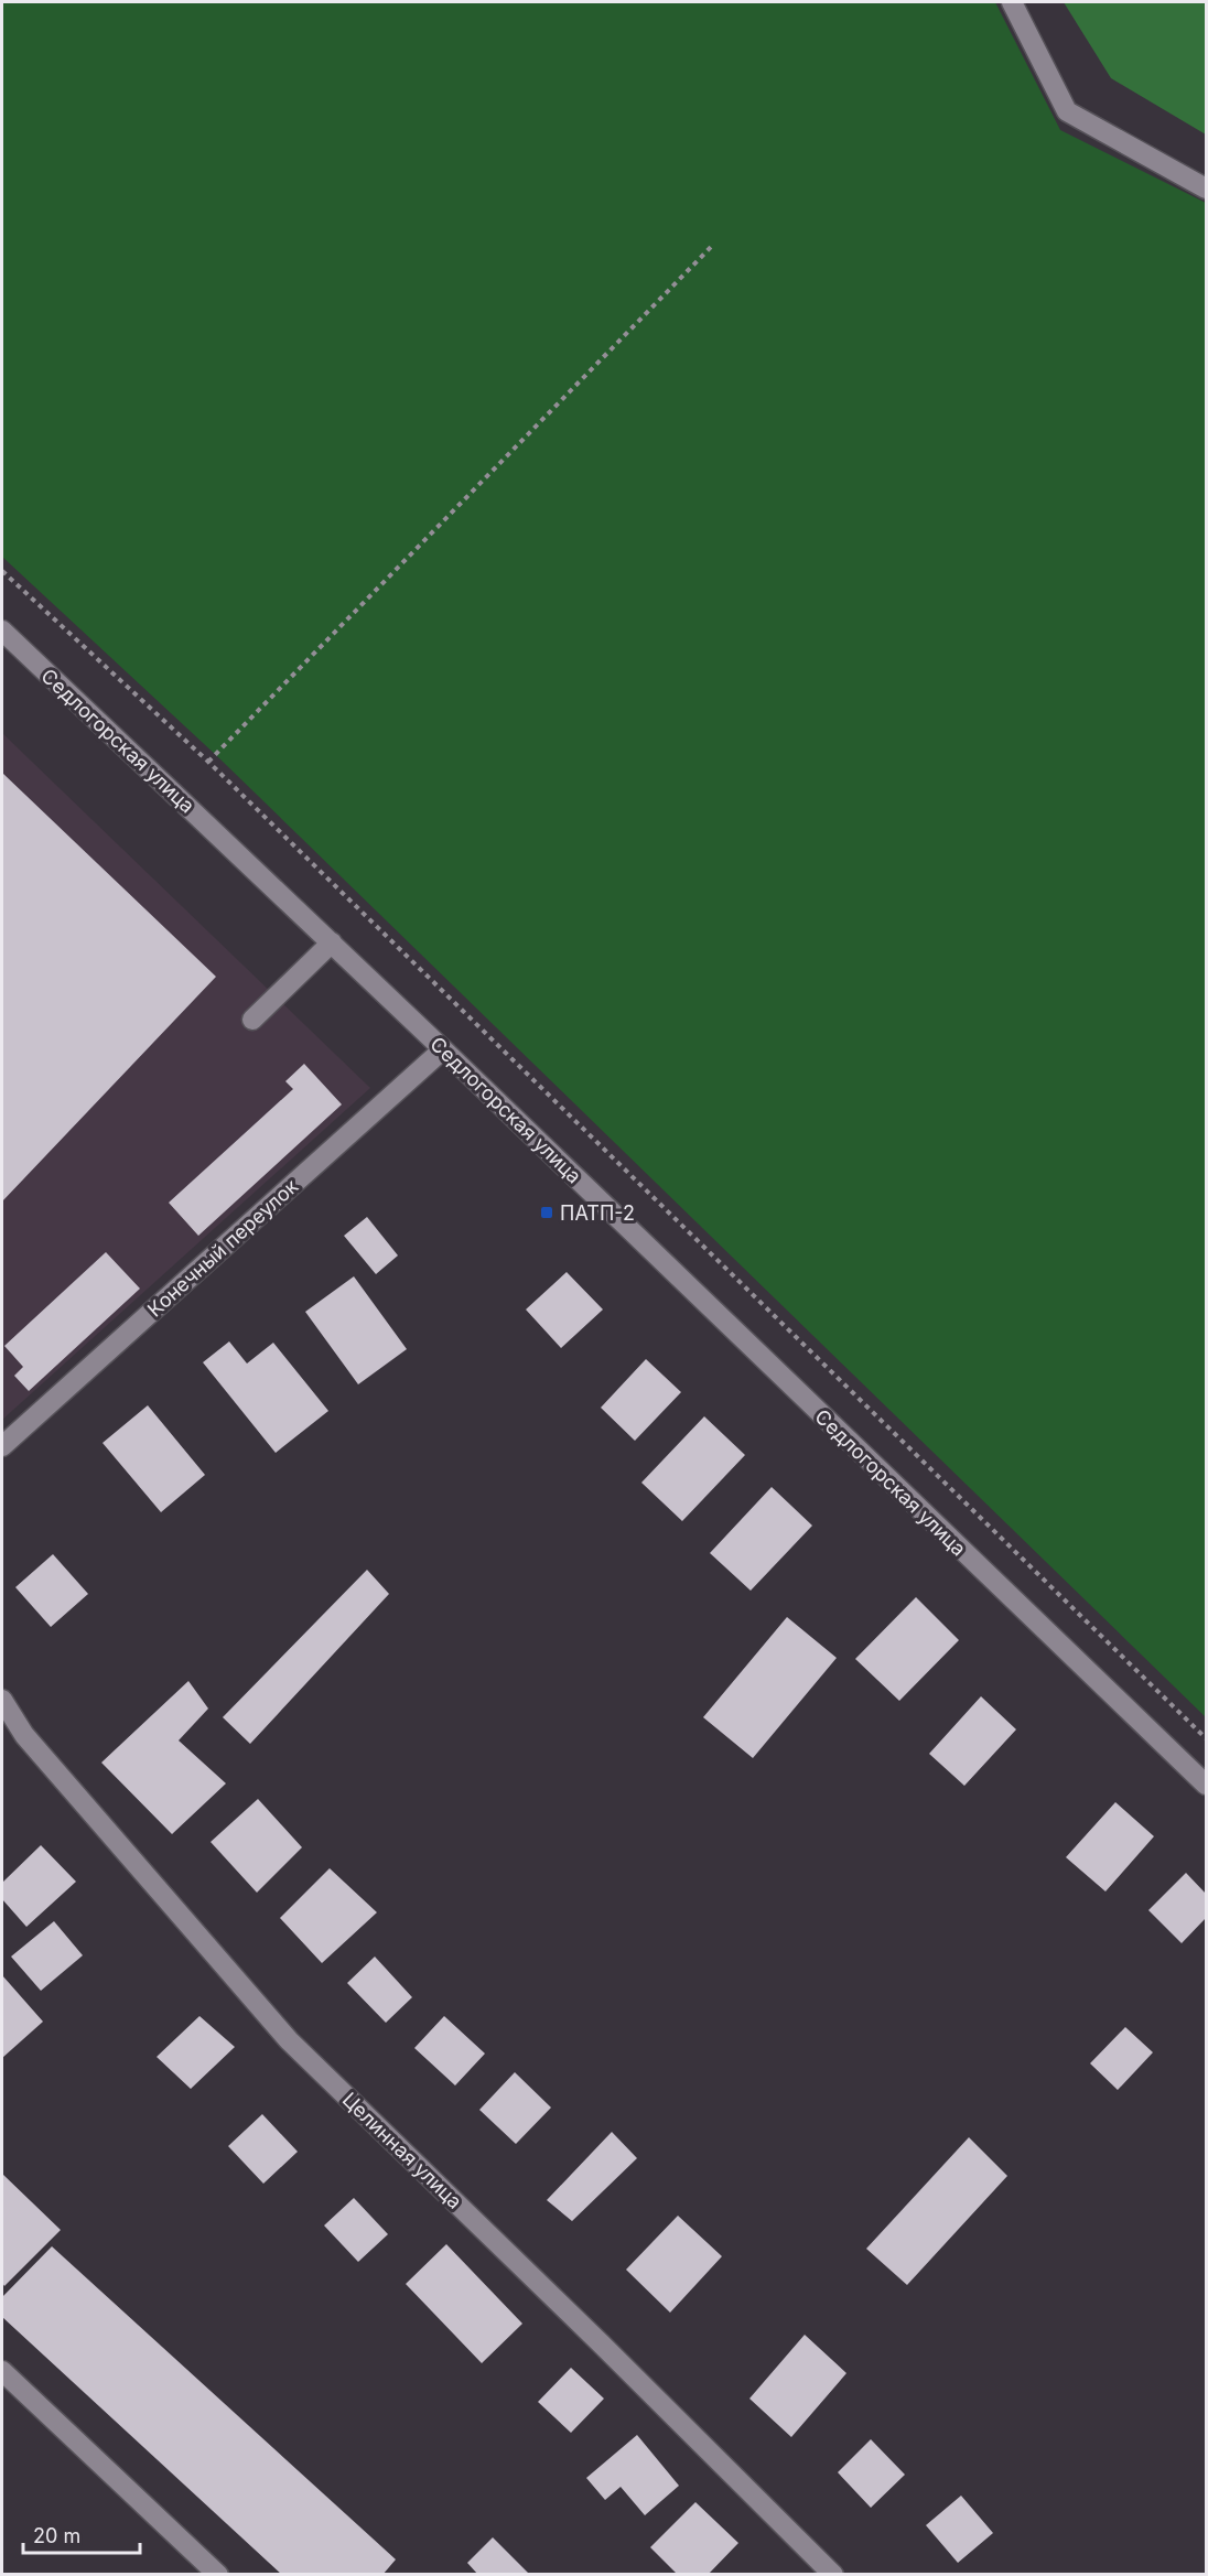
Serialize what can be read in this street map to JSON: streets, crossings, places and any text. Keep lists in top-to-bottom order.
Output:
{
  "streets": {
    "street": ["Седлогорская улица", "Конечный переулок", "Целинная улица"]
  },
  "crossings": [
    ["Седлогорская улица", "Конечный переулок"]
  ],
  "places": {
    "transit": ["ПАТП-2"]
  },
  "scale_bar": "20 m"
}
